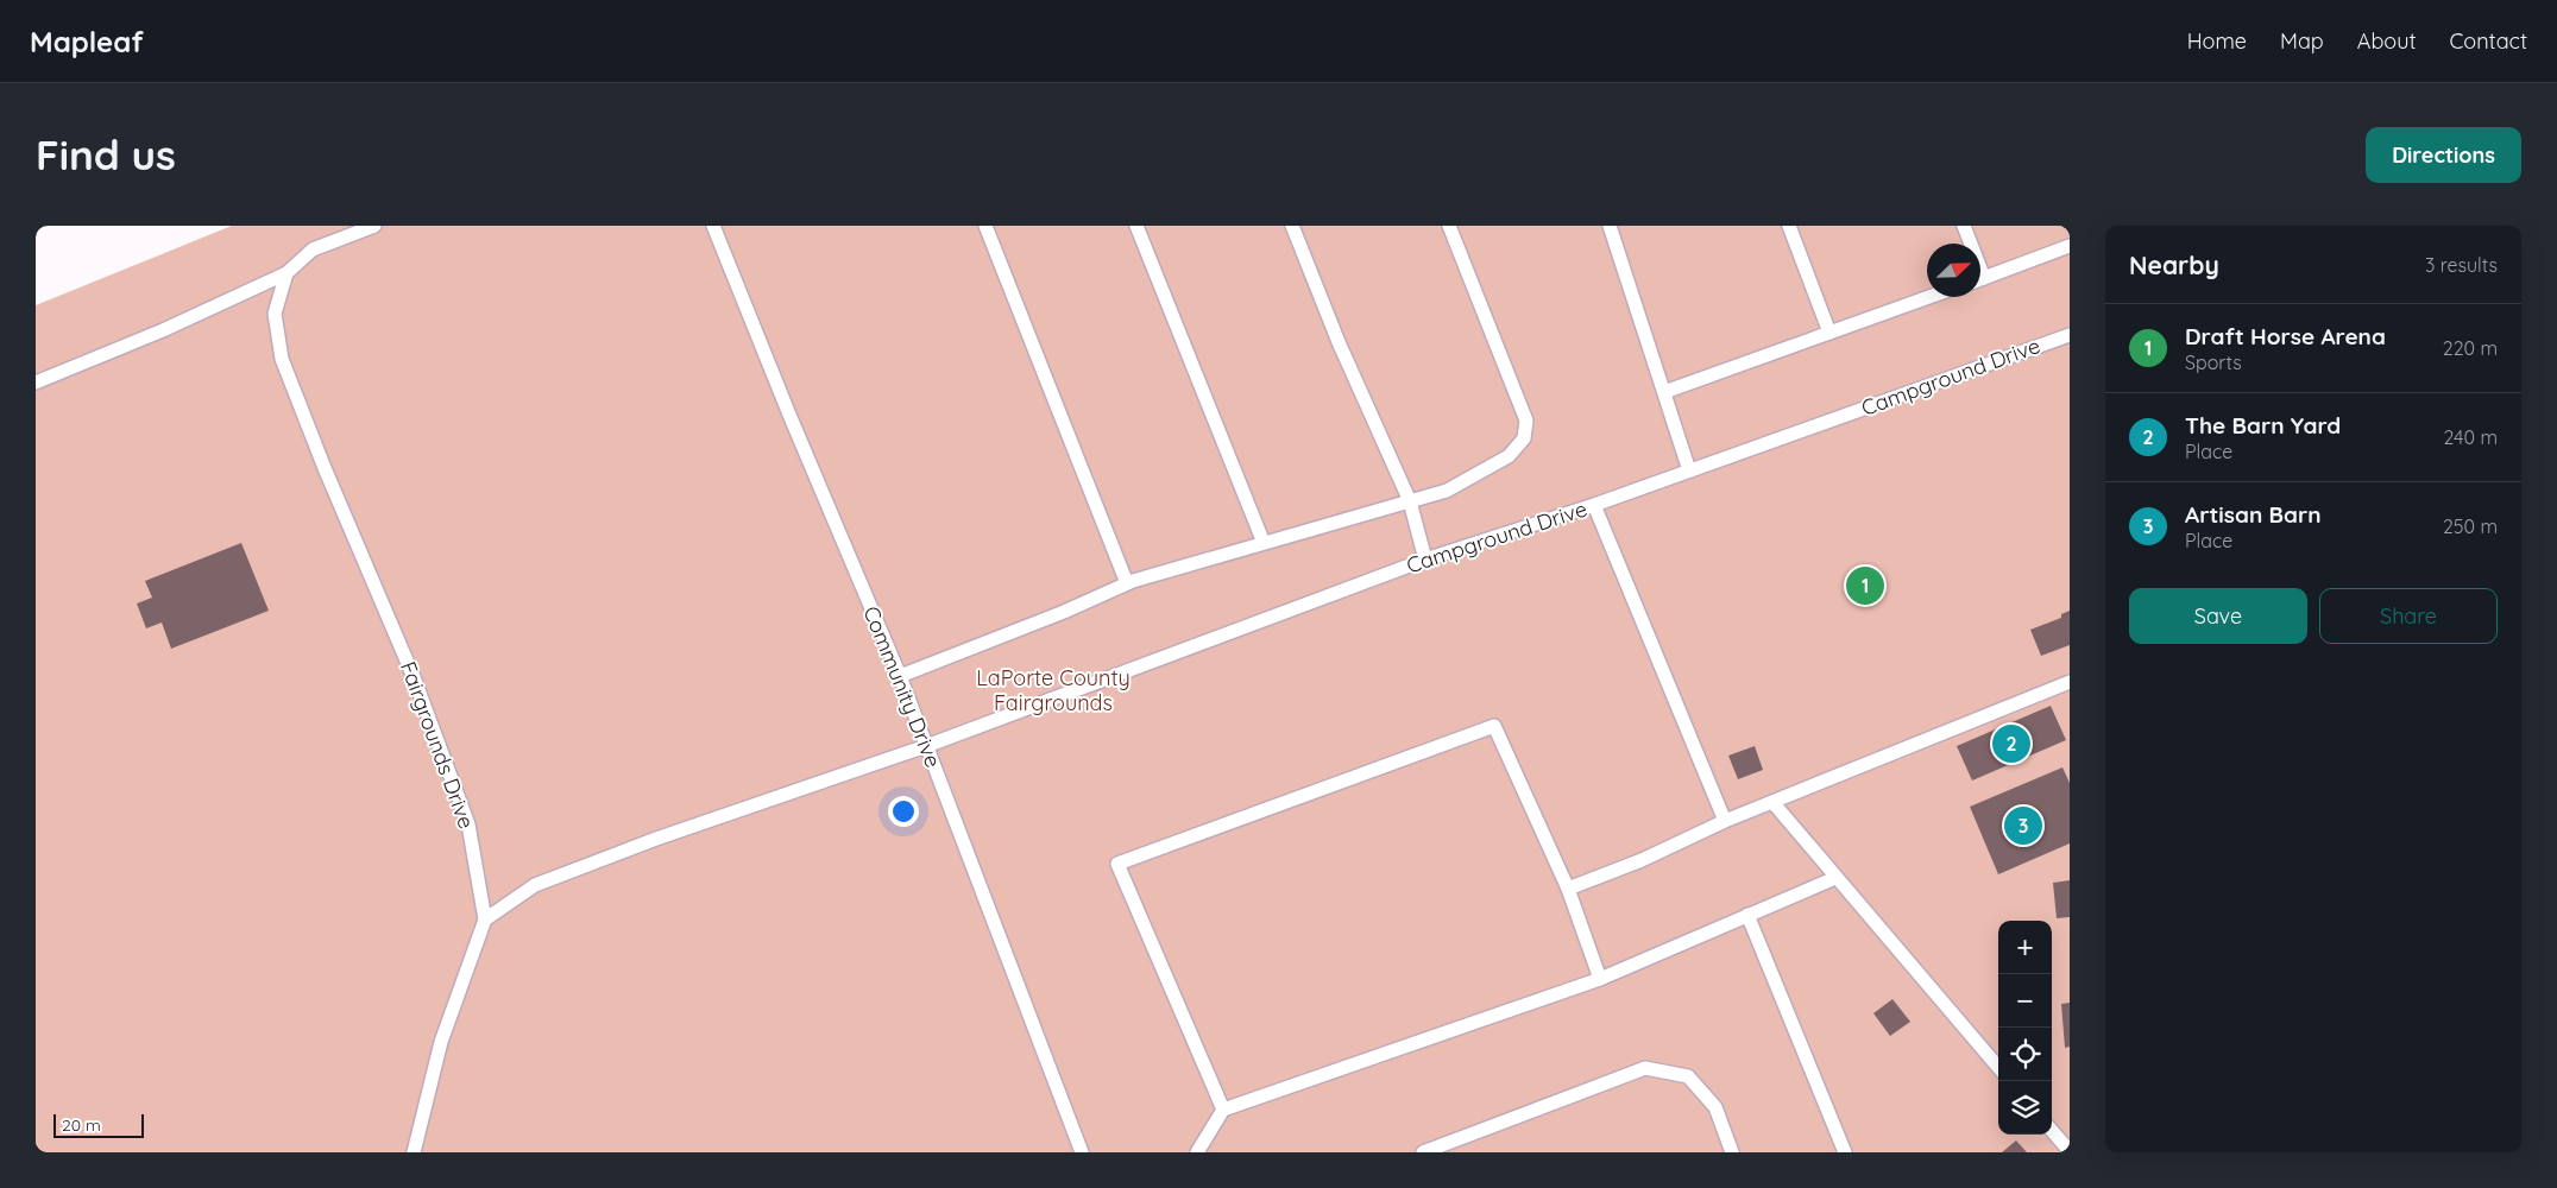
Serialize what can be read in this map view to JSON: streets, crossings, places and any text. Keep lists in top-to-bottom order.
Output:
{
  "streets": {
    "lane": ["Campground Drive", "Community Drive", "Fairgrounds Drive"]
  },
  "crossings": [
    ["Campground Drive", "Community Drive"],
    ["Campground Drive", "Fairgrounds Drive"]
  ],
  "parks": ["LaPorte County Fairgrounds"],
  "scale_bar": "20 m",
  "north": "top right",
  "page": {
    "header": "Mapleaf",
    "nav": [
      "Home",
      "Map",
      "About",
      "Contact"
    ],
    "buttons": [
      "Directions",
      ["Save", "Share"]
    ],
    "title": "Find us",
    "heading": ["Nearby", "3 results"],
    "list": [
      {
        "mark": "1",
        "name": "Draft Horse Arena",
        "note": "Sports",
        "value": "220 m"
      },
      {
        "mark": "2",
        "name": "The Barn Yard",
        "note": "Place",
        "value": "240 m"
      },
      {
        "mark": "3",
        "name": "Artisan Barn",
        "note": "Place",
        "value": "250 m"
      }
    ],
    "pins": ["1", "2", "3"],
    "map_buttons": ["+", "−"],
    "scale": "20 m"
  }
}
